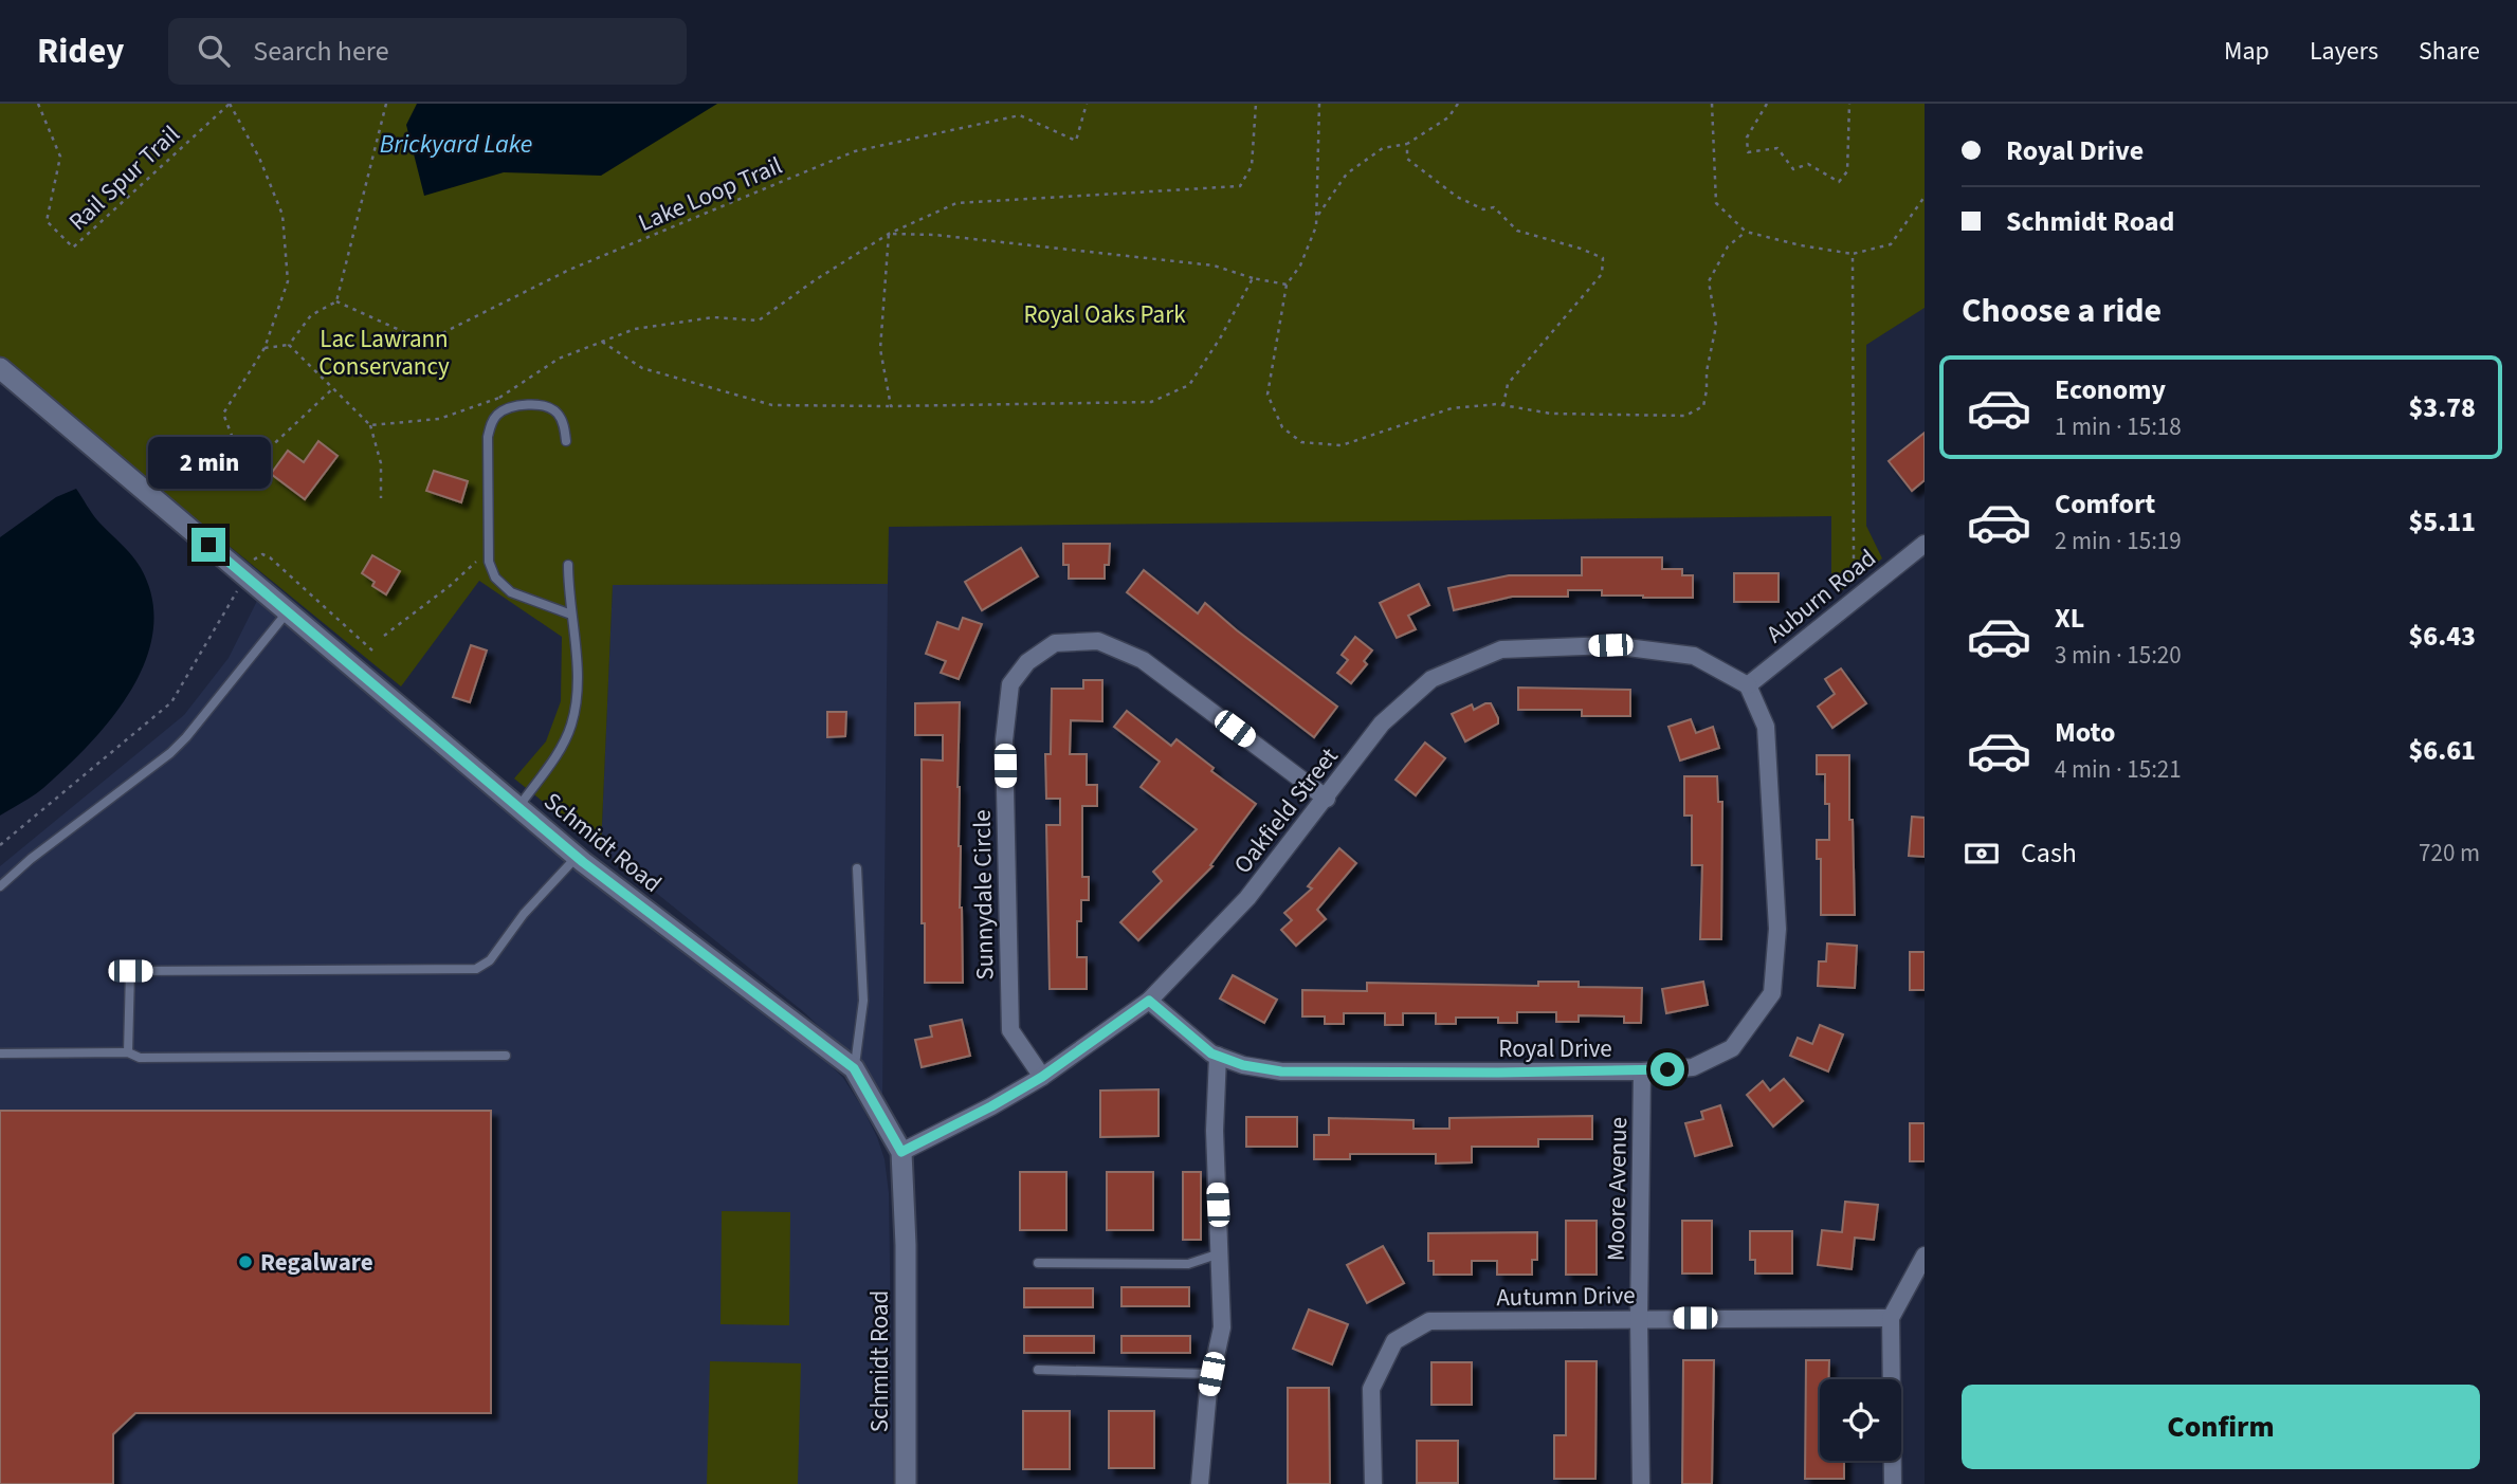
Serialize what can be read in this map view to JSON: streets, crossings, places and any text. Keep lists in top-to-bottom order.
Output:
{
  "streets": {
    "street": [
      "Auburn Road",
      "Oakfield Street",
      "Schmidt Road",
      "Sunnydale Circle",
      "Royal Drive",
      "Moore Avenue",
      "Autumn Drive"
    ],
    "path": ["Rail Spur Trail", "Lake Loop Trail"]
  },
  "crossings": [
    ["Auburn Road", "Oakfield Street"],
    ["Auburn Road", "Royal Drive"],
    ["Oakfield Street", "Schmidt Road"],
    ["Oakfield Street", "Sunnydale Circle"],
    ["Oakfield Street", "Royal Drive"],
    ["Royal Drive", "Moore Avenue"],
    ["Moore Avenue", "Autumn Drive"]
  ],
  "water": ["Brickyard Lake"],
  "parks": ["Royal Oaks Park", "Lac Lawrann Conservancy"],
  "places": ["Regalware"],
  "page": {
    "header": "Ridey",
    "search": "Search here",
    "nav": ["Map", "Layers", "Share"],
    "banner": ["Royal Drive", "Schmidt Road"],
    "heading": "Choose a ride",
    "list": [
      {
        "name": "Economy",
        "note": "1 min · 15:18",
        "value": "$3.78"
      },
      {
        "name": "Comfort",
        "note": "2 min · 15:19",
        "value": "$5.11"
      },
      {
        "name": "XL",
        "note": "3 min · 15:20",
        "value": "$6.43"
      },
      {
        "name": "Moto",
        "note": "4 min · 15:21",
        "value": "$6.61"
      }
    ],
    "bubble": "2 min",
    "pay": ["Cash", "720 m"],
    "buttons": "Confirm"
  }
}
